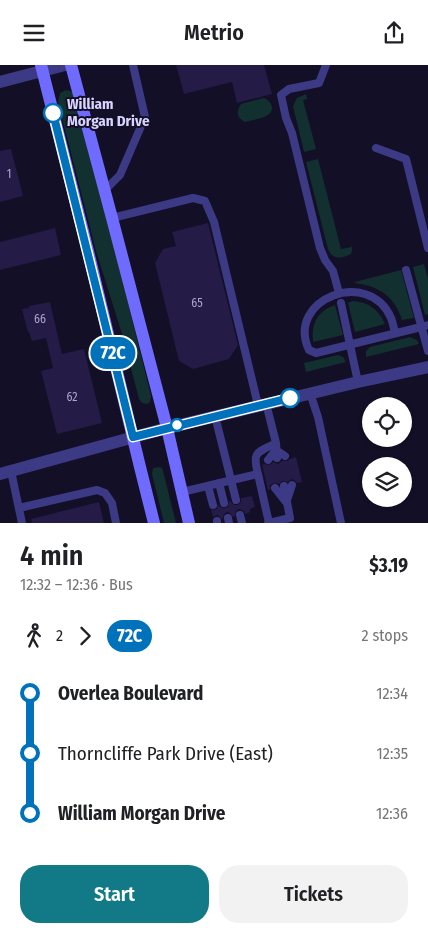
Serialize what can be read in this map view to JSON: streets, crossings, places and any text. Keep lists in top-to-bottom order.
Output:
{
  "places": ["William Morgan Drive"],
  "lines": ["bus line 72C"],
  "house_numbers": [
    "1",
    "65",
    "66",
    "62"
  ],
  "page": {
    "header": "Metrio",
    "on_map": "72C",
    "heading": ["4 min", "12:32 – 12:36 · Bus", "$3.19"],
    "legs": ["2", "72C", "2 stops"],
    "list": [
      {
        "name": "Overlea Boulevard",
        "value": "12:34"
      },
      {
        "name": "Thorncliffe Park Drive (East)",
        "value": "12:35"
      },
      {
        "name": "William Morgan Drive",
        "value": "12:36"
      }
    ],
    "buttons": ["Start", "Tickets"]
  }
}
